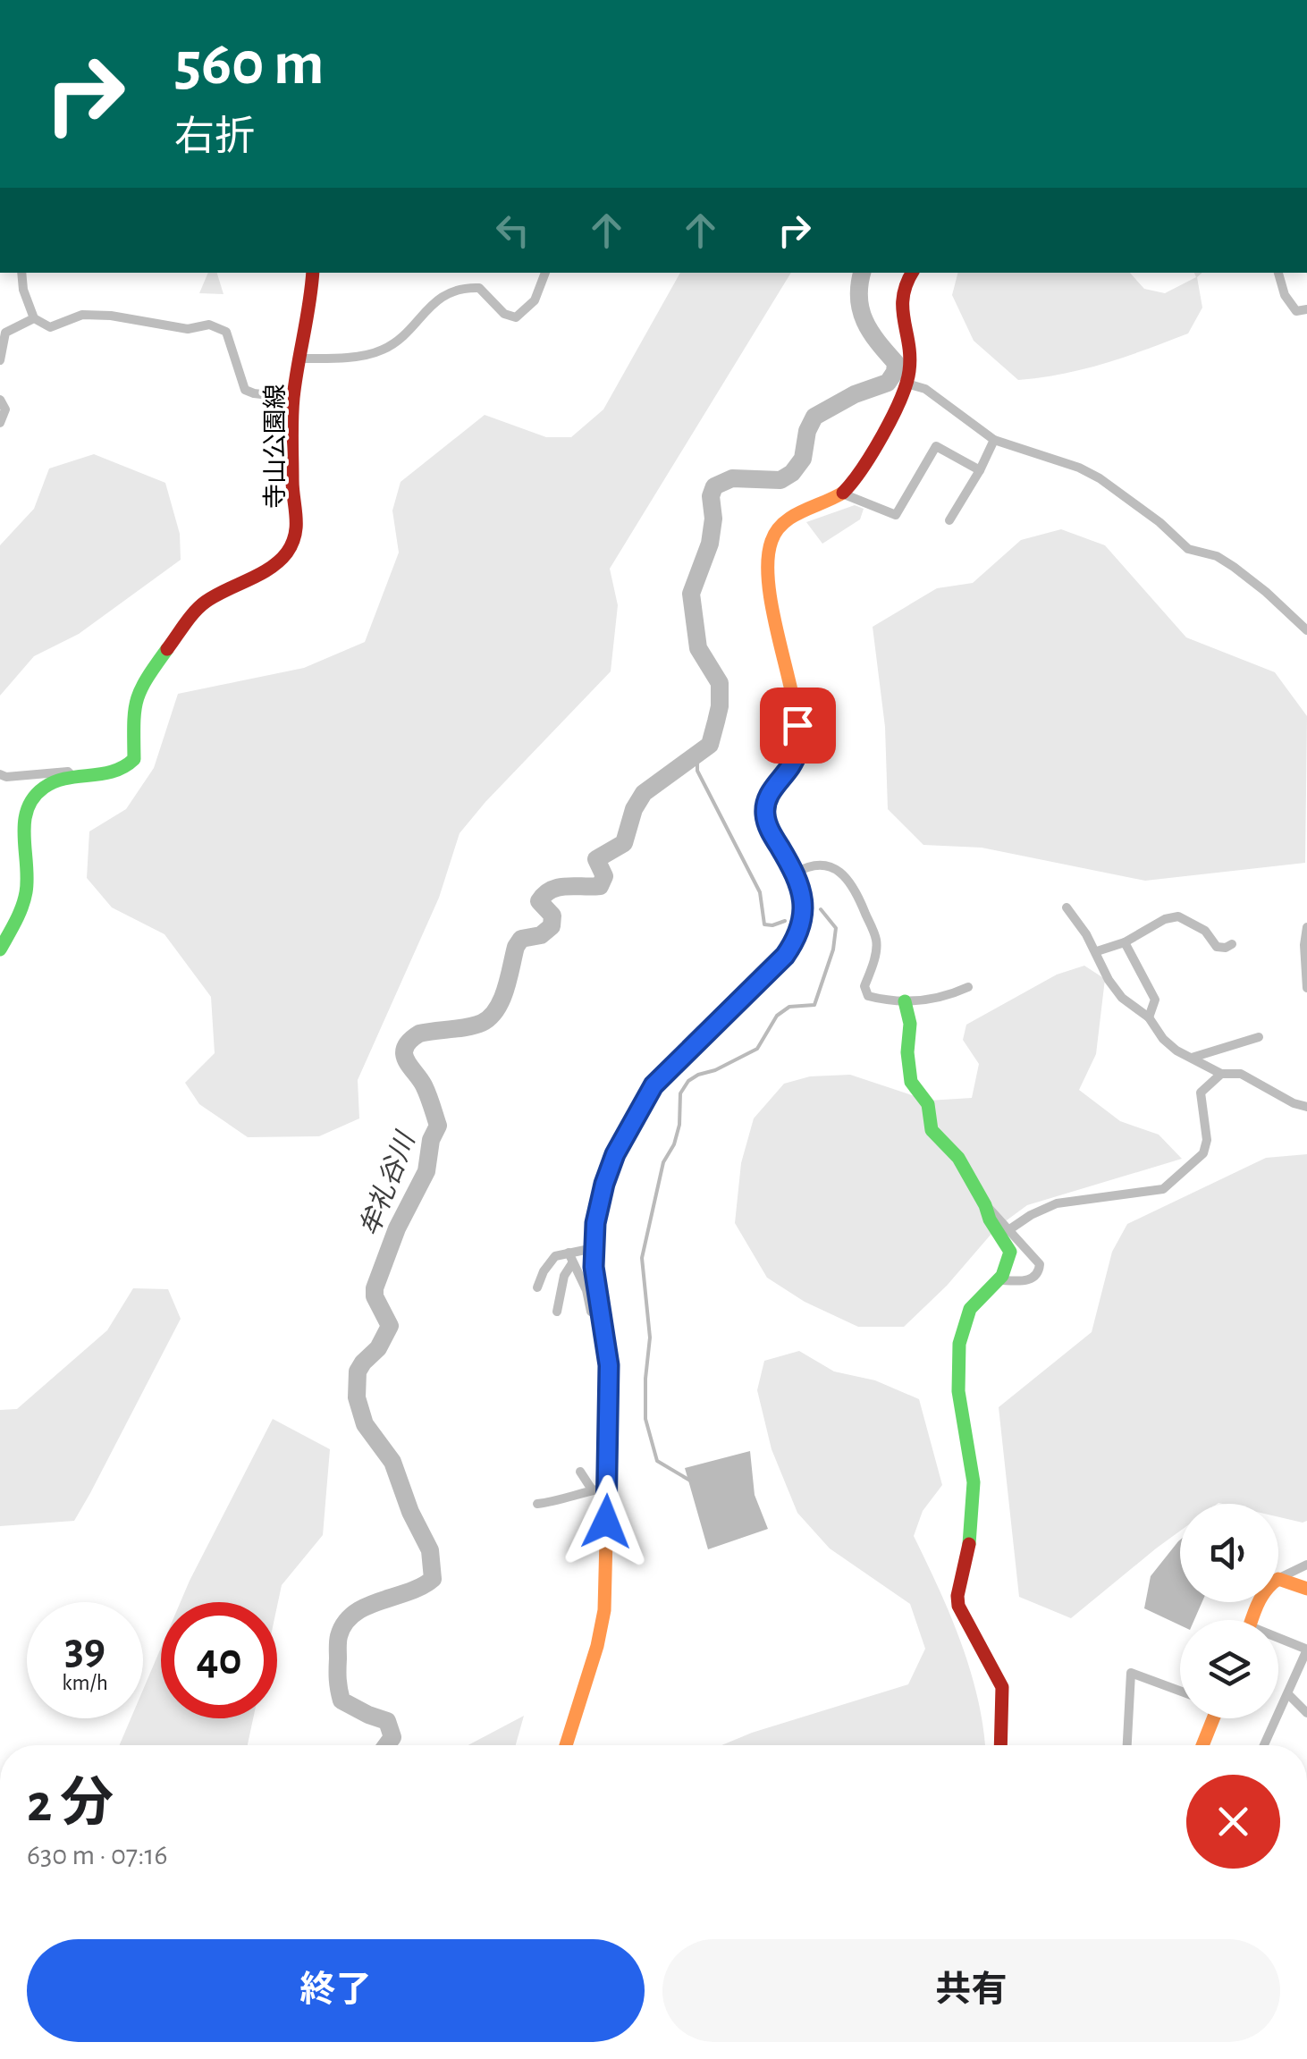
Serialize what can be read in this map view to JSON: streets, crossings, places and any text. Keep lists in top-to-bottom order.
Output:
{
  "streets": {
    "street": ["寺山公園線"]
  },
  "water": ["牟礼谷川"],
  "page": {
    "turn": ["560 m", "右折"],
    "speed": "39 km/h",
    "limit": "40",
    "heading": ["2 分", "630 m · 07:16"],
    "buttons": ["終了", "共有"]
  }
}
